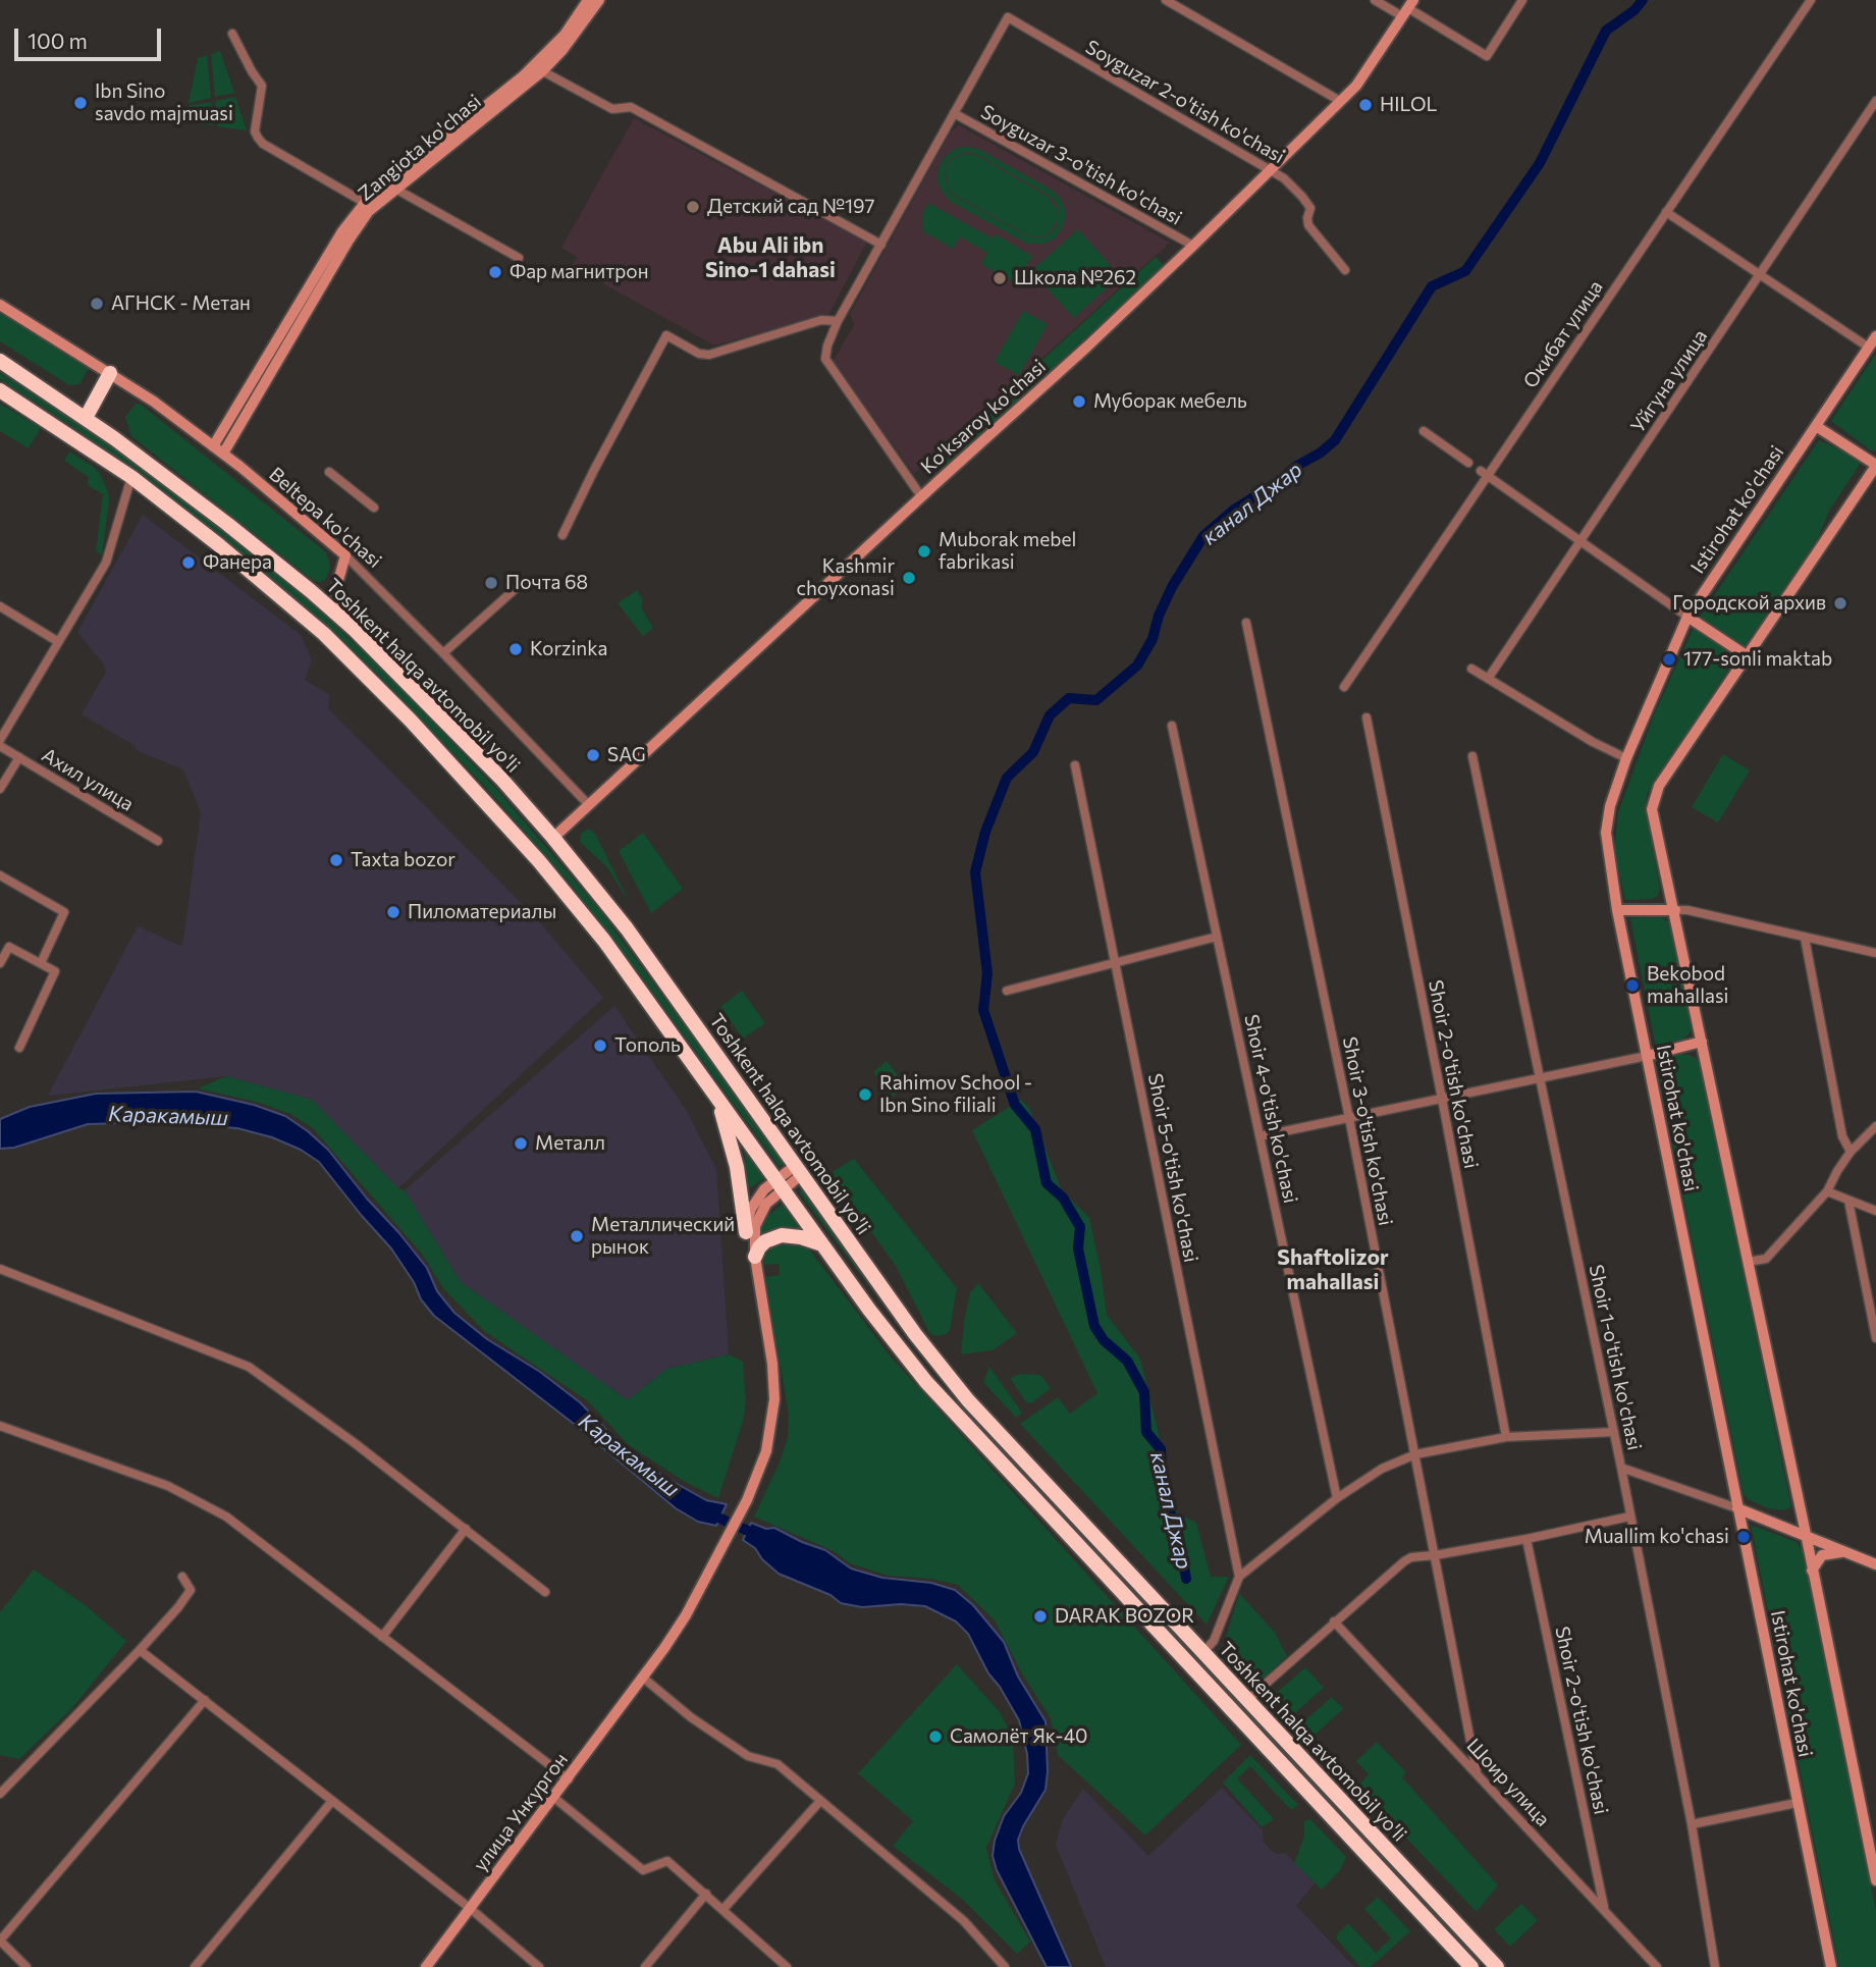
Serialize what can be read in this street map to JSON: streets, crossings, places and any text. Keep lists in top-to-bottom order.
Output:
{
  "streets": {
    "highway": ["Toshkent halqa avtomobil yo'li"],
    "main road": [
      "Zangiota ko'chasi",
      "Ko'ksaroy ko'chasi",
      "Istirohat ko'chasi",
      "Beltepa ko'chasi",
      "улица Ункургон"
    ],
    "street": [
      "Soyguzar 2-o'tish ko'chasi",
      "Soyguzar 3-o'tish ko'chasi",
      "Окибат улица",
      "Уйгуна улица",
      "Ахил улица",
      "Shoir 2-o'tish ko'chasi",
      "Shoir 4-o'tish ko'chasi",
      "Shoir 3-o'tish ko'chasi",
      "Shoir 5-o'tish ko'chasi",
      "Shoir 1-o'tish ko'chasi",
      "Шоир улица"
    ]
  },
  "crossings": [
    ["Soyguzar 2-o'tish ko'chasi", "Soyguzar 3-o'tish ko'chasi"],
    ["Soyguzar 2-o'tish ko'chasi", "Ko'ksaroy ko'chasi"],
    ["Zangiota ko'chasi", "Beltepa ko'chasi"],
    ["Soyguzar 3-o'tish ko'chasi", "Ko'ksaroy ko'chasi"],
    ["Ko'ksaroy ko'chasi", "Beltepa ko'chasi"],
    ["Ko'ksaroy ko'chasi", "Toshkent halqa avtomobil yo'li"],
    ["Shoir 2-o'tish ko'chasi", "Шоир улица"],
    ["Shoir 3-o'tish ko'chasi", "Шоир улица"]
  ],
  "districts": ["Abu Ali ibn Sino-1 dahasi", "Shaftolizor mahallasi"],
  "water": ["канал Джар", "Каракамыш"],
  "places": [
    "Ibn Sino savdo majmuasi",
    "HILOL",
    "Детский сад №197",
    "Фар магнитрон",
    "Школа №262",
    "АГНСК - Метан",
    "Муборак мебель",
    "Muborak mebel fabrikasi",
    "Фанера",
    "Kashmir choyxonasi",
    "Почта 68",
    "Городской архив",
    "Korzinka",
    "177-sonli maktab",
    "SAG",
    "Taxta bozor",
    "Пиломатериалы",
    "Bekobod mahallasi",
    "Тополь",
    "Rahimov School - Ibn Sino filiali",
    "Металл",
    "Металлический рынок",
    "Muallim ko'chasi",
    "DARAK BOZOR",
    "Самолёт Як-40"
  ],
  "scale_bar": "100 m"
}
